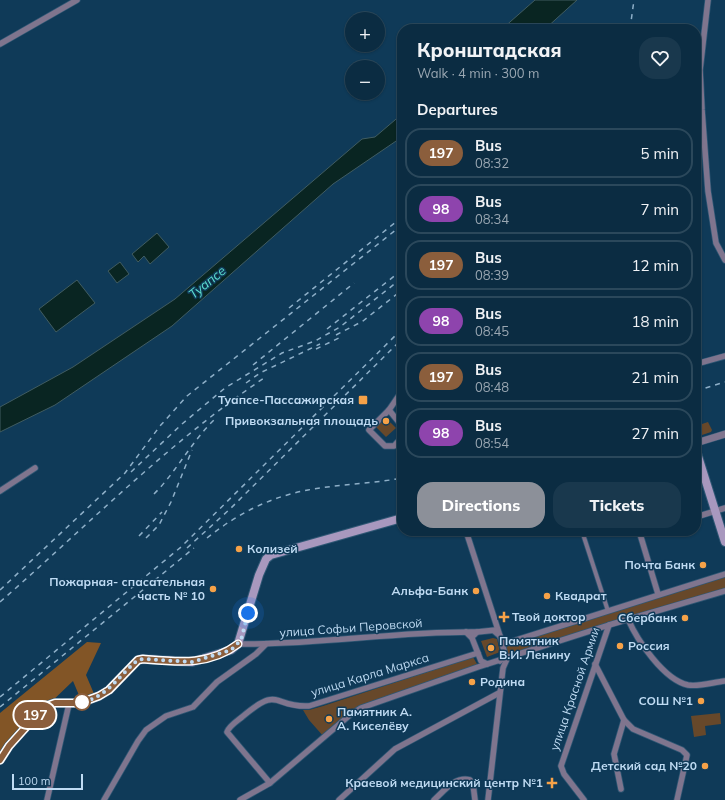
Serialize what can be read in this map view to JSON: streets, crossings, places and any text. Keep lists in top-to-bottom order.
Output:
{
  "streets": {
    "street": ["улица Софьи Перовской", "улица Карла Маркса", "улица Красной Армии"]
  },
  "crossings": [
    ["улица Софьи Перовской", "улица Карла Маркса"]
  ],
  "water": ["Туапсе"],
  "places": {
    "transit": ["Туапсе-Пассажирская"],
    "other": [
      "Привокзальная площадь",
      "Колизей",
      "Почта Банк",
      "Пожарная- спасательная часть № 10",
      "Альфа-Банк",
      "Квадрат",
      "Сбербанк",
      "Россия",
      "Памятник В.И. Ленину",
      "Родина",
      "СОШ №1",
      "Памятник А. А. Киселёву",
      "Детский сад №20"
    ],
    "health": ["Твой доктор", "Краевой медицинский центр №1"]
  },
  "lines": ["bus line 197"],
  "scale_bar": "100 m",
  "page": {
    "on_map": "197",
    "map_buttons": ["+", "−"],
    "heading": [
      ["Кронштадская", "Walk · 4 min · 300 m"],
      "Departures"
    ],
    "list": [
      {
        "mark": "197",
        "name": "Bus",
        "note": "08:32",
        "value": "5 min"
      },
      {
        "mark": "98",
        "name": "Bus",
        "note": "08:34",
        "value": "7 min"
      },
      {
        "mark": "197",
        "name": "Bus",
        "note": "08:39",
        "value": "12 min"
      },
      {
        "mark": "98",
        "name": "Bus",
        "note": "08:45",
        "value": "18 min"
      },
      {
        "mark": "197",
        "name": "Bus",
        "note": "08:48",
        "value": "21 min"
      },
      {
        "mark": "98",
        "name": "Bus",
        "note": "08:54",
        "value": "27 min"
      }
    ],
    "buttons": ["Directions", "Tickets"],
    "scale": "100 m"
  }
}
